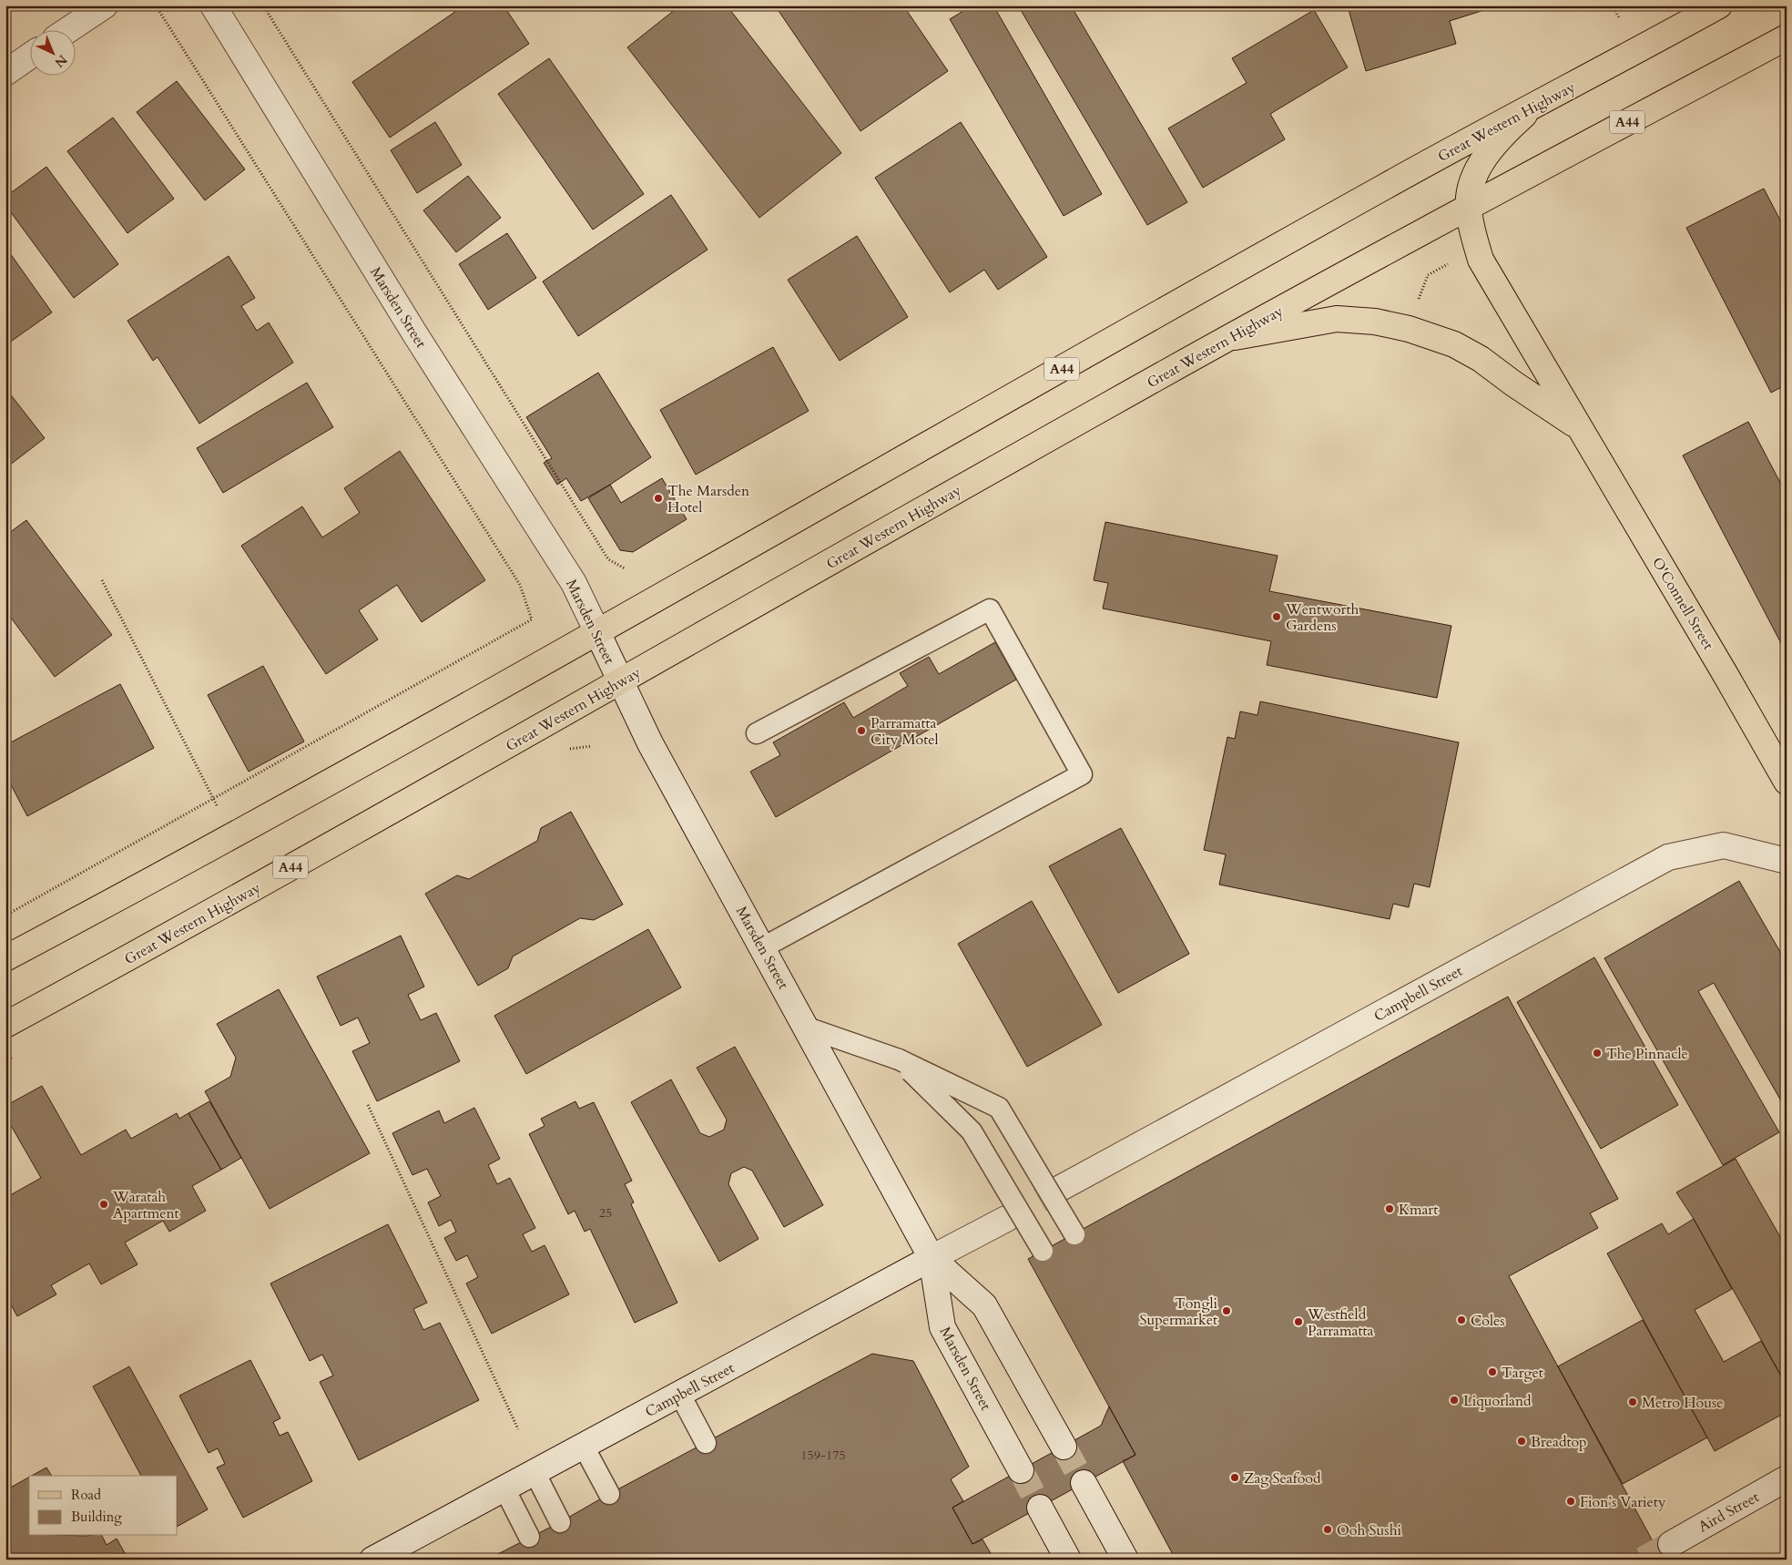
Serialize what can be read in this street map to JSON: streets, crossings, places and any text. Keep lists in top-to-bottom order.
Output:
{
  "streets": {
    "main road": [
      "Great Western Highway",
      "A44",
      "Marsden Street",
      "O'Connell Street",
      "Campbell Street",
      "Aird Street"
    ]
  },
  "crossings": [
    ["Great Western Highway", "Marsden Street"],
    ["Great Western Highway", "O'Connell Street"],
    ["Marsden Street", "Campbell Street"]
  ],
  "places": [
    "The Marsden Hotel",
    "Wentworth Gardens",
    "Parramatta City Motel",
    "The Pinnacle",
    "Waratah Apartment",
    "Kmart",
    "Tongli Supermarket",
    "Coles",
    "Westfield Parramatta",
    "Target",
    "Liquorland",
    "Metro House",
    "Breadtop",
    "Zag Seafood",
    "Fion’s Variety",
    "Ooh Sushi"
  ],
  "house_numbers": ["25", "159-175"],
  "legend": ["Road", "Building"],
  "north": "bottom right"
}
